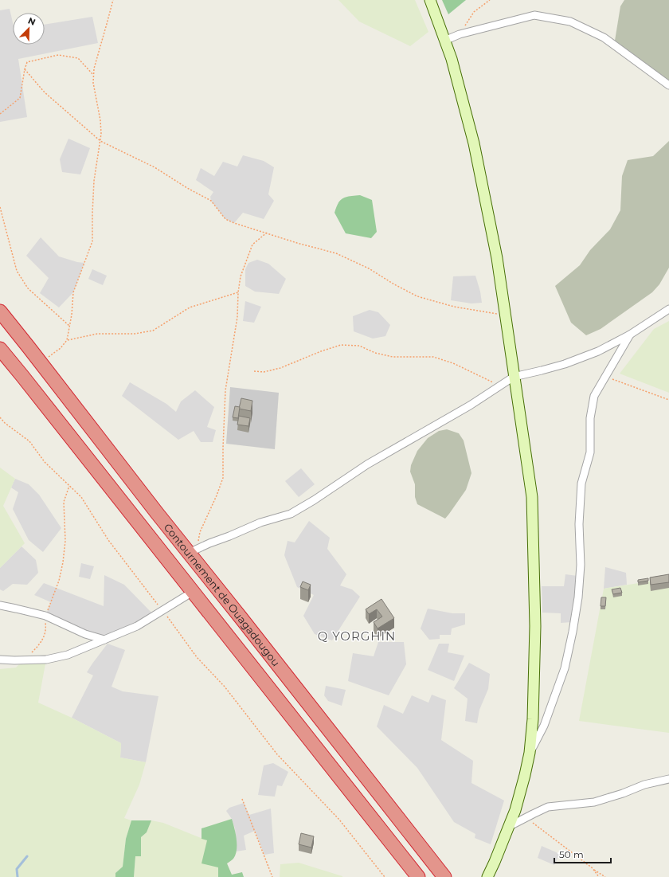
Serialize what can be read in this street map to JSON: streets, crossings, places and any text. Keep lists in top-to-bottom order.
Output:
{
  "streets": {
    "highway": ["Contournement de Ouagadougou"]
  },
  "districts": ["Q YORGHIN"],
  "scale_bar": "50 m",
  "north": "top right"
}
